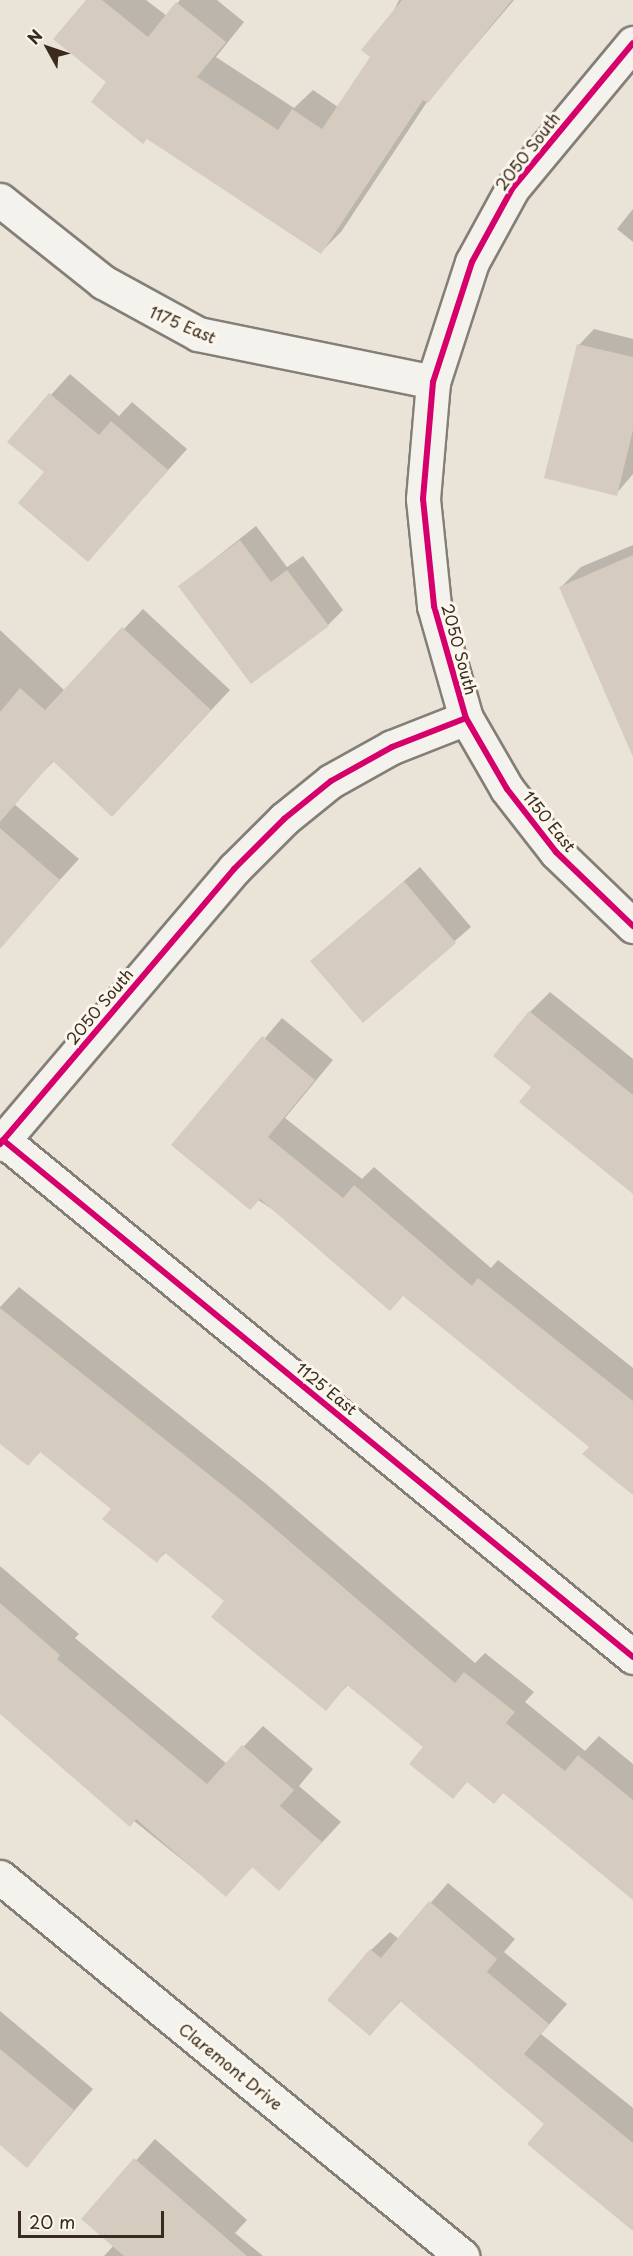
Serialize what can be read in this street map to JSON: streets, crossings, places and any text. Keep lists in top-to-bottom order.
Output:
{
  "streets": {
    "street": [
      "2050 South",
      "1175 East",
      "1150 East",
      "1125 East",
      "Claremont Drive"
    ]
  },
  "crossings": [
    ["2050 South", "1175 East"],
    ["2050 South", "1150 East"],
    ["2050 South", "1125 East"]
  ],
  "scale_bar": "20 m",
  "north": "top left"
}
